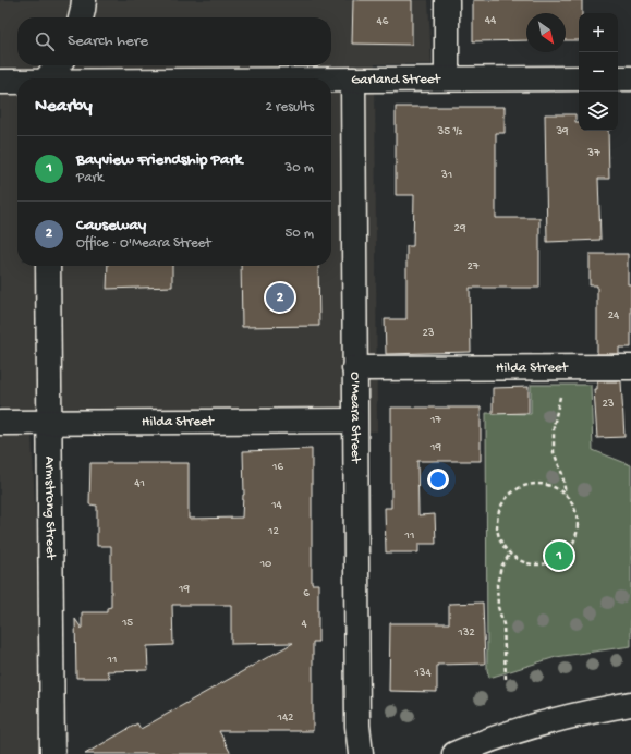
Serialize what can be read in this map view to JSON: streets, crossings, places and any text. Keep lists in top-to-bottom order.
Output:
{
  "streets": {
    "street": [
      "Garland Street",
      "Hilda Street",
      "O'Meara Street",
      "Armstrong Street"
    ]
  },
  "crossings": [
    ["Garland Street", "O'Meara Street"],
    ["Hilda Street", "O'Meara Street"],
    ["Hilda Street", "Armstrong Street"]
  ],
  "house_numbers": [
    "44",
    "46",
    "35 ½",
    "39",
    "37",
    "31",
    "29",
    "27",
    "24",
    "23",
    "23",
    "17",
    "19",
    "16",
    "41",
    "14",
    "12",
    "11",
    "10",
    "19",
    "6",
    "15",
    "4",
    "132",
    "11",
    "134",
    "142"
  ],
  "north": "bottom right",
  "page": {
    "map_buttons": ["+", "−"],
    "search": "Search here",
    "heading": ["Nearby", "2 results"],
    "list": [
      {
        "mark": "1",
        "name": "Bayview Friendship Park",
        "note": "Park",
        "value": "30 m"
      },
      {
        "mark": "2",
        "name": "Causeway",
        "note": "Office · O'Meara Street",
        "value": "50 m"
      }
    ],
    "pins": ["2", "1"]
  }
}
